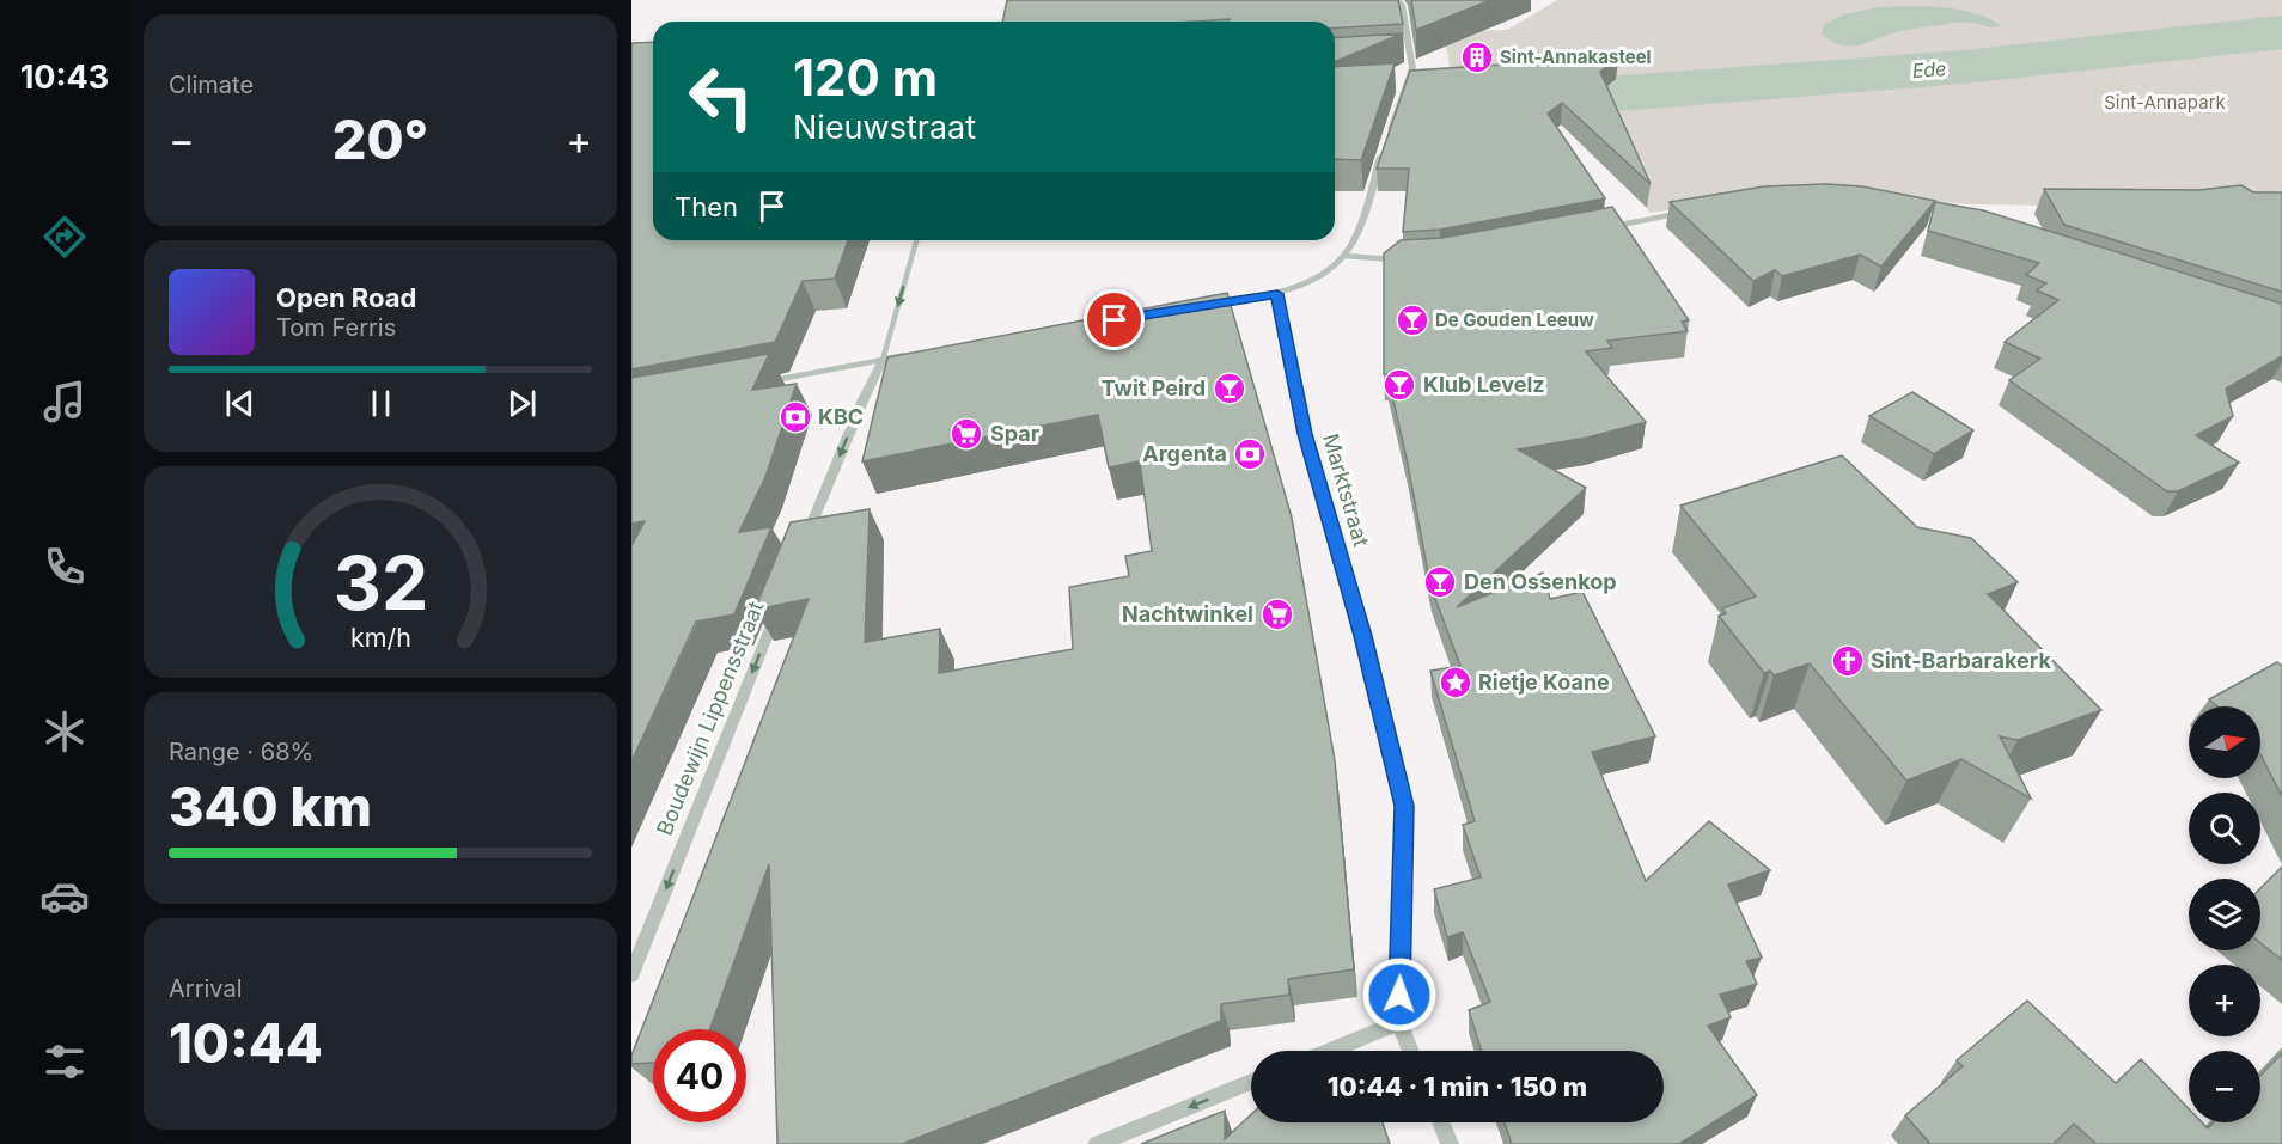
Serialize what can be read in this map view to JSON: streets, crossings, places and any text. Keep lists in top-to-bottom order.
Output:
{
  "streets": {
    "street": ["Marktstraat", "Boudewijn Lippensstraat"]
  },
  "one_way": ["Boudewijn Lippensstraat"],
  "water": ["Ede"],
  "parks": ["Sint-Annapark"],
  "places": {
    "building": ["Sint-Annakasteel"],
    "bar": [
      "De Gouden Leeuw",
      "Klub Levelz",
      "Twit Peird",
      "Den Ossenkop"
    ],
    "bank": ["KBC", "Argenta"],
    "supermarket": ["Spar", "Nachtwinkel"],
    "church": ["Sint-Barbarakerk"],
    "place": ["Rietje Koane"]
  },
  "north": "right",
  "page": {
    "tabs": "10:43",
    "tile": [
      "Climate",
      ["Range · 68%", "340 km"],
      ["Arrival", "10:44"]
    ],
    "turn": ["120 m", "Nieuwstraat"],
    "heat": ["−", "20°", "+"],
    "then": "Then",
    "song": ["Open Road", "Tom Ferris"],
    "map_buttons": ["+", "−"],
    "limit": "40",
    "trip": "10:44 · 1 min · 150 m",
    "gauge": ["32", "km/h"]
  }
}
